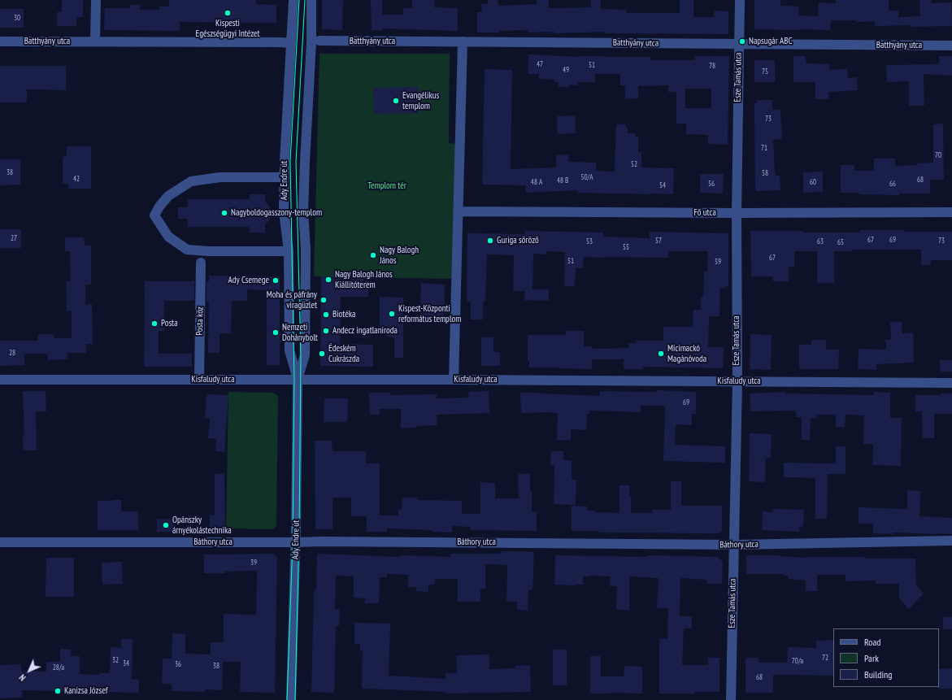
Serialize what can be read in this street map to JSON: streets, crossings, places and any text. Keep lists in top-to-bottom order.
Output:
{
  "streets": {
    "street": [
      "Batthyány utca",
      "Esze Tamás utca",
      "Ady Endre út",
      "Fő utca",
      "Posta köz",
      "Kisfaludy utca",
      "Báthory utca"
    ]
  },
  "crossings": [
    ["Batthyány utca", "Esze Tamás utca"],
    ["Batthyány utca", "Ady Endre út"],
    ["Esze Tamás utca", "Fő utca"],
    ["Esze Tamás utca", "Kisfaludy utca"],
    ["Esze Tamás utca", "Báthory utca"],
    ["Ady Endre út", "Kisfaludy utca"],
    ["Ady Endre út", "Báthory utca"],
    ["Posta köz", "Kisfaludy utca"]
  ],
  "parks": ["Templom tér"],
  "places": [
    "Kispesti Egészségügyi Intézet",
    "Napsugár ABC",
    "Evangélikus templom",
    "Nagyboldogasszony-templom",
    "Guriga söröző",
    "Nagy Balogh János",
    "Nagy Balogh János Kiállítóterem",
    "Ady Csemege",
    "Moha és páfrány viragüzlet",
    "Kispest-Központi református templom",
    "Biotéka",
    "Posta",
    "Andecz ingatlaniroda",
    "Nemzeti Dohánybolt",
    "Édeském Cukrászda",
    "Micimackó Magánóvoda",
    "Opánszky árnyékolástechnika",
    "Kanizsa József"
  ],
  "house_numbers": [
    "30",
    "47",
    "51",
    "78",
    "49",
    "75",
    "73",
    "71",
    "70",
    "52",
    "38",
    "58",
    "50/A",
    "42",
    "68",
    "48 B",
    "48 A",
    "60",
    "56",
    "66",
    "54",
    "27",
    "67",
    "69",
    "57",
    "73",
    "53",
    "63",
    "65",
    "55",
    "67",
    "51",
    "59",
    "28",
    "69",
    "39",
    "72",
    "32",
    "70/a",
    "34",
    "36",
    "38",
    "28/a",
    "68"
  ],
  "legend": ["Road", "Park", "Building"],
  "north": "bottom left"
}
